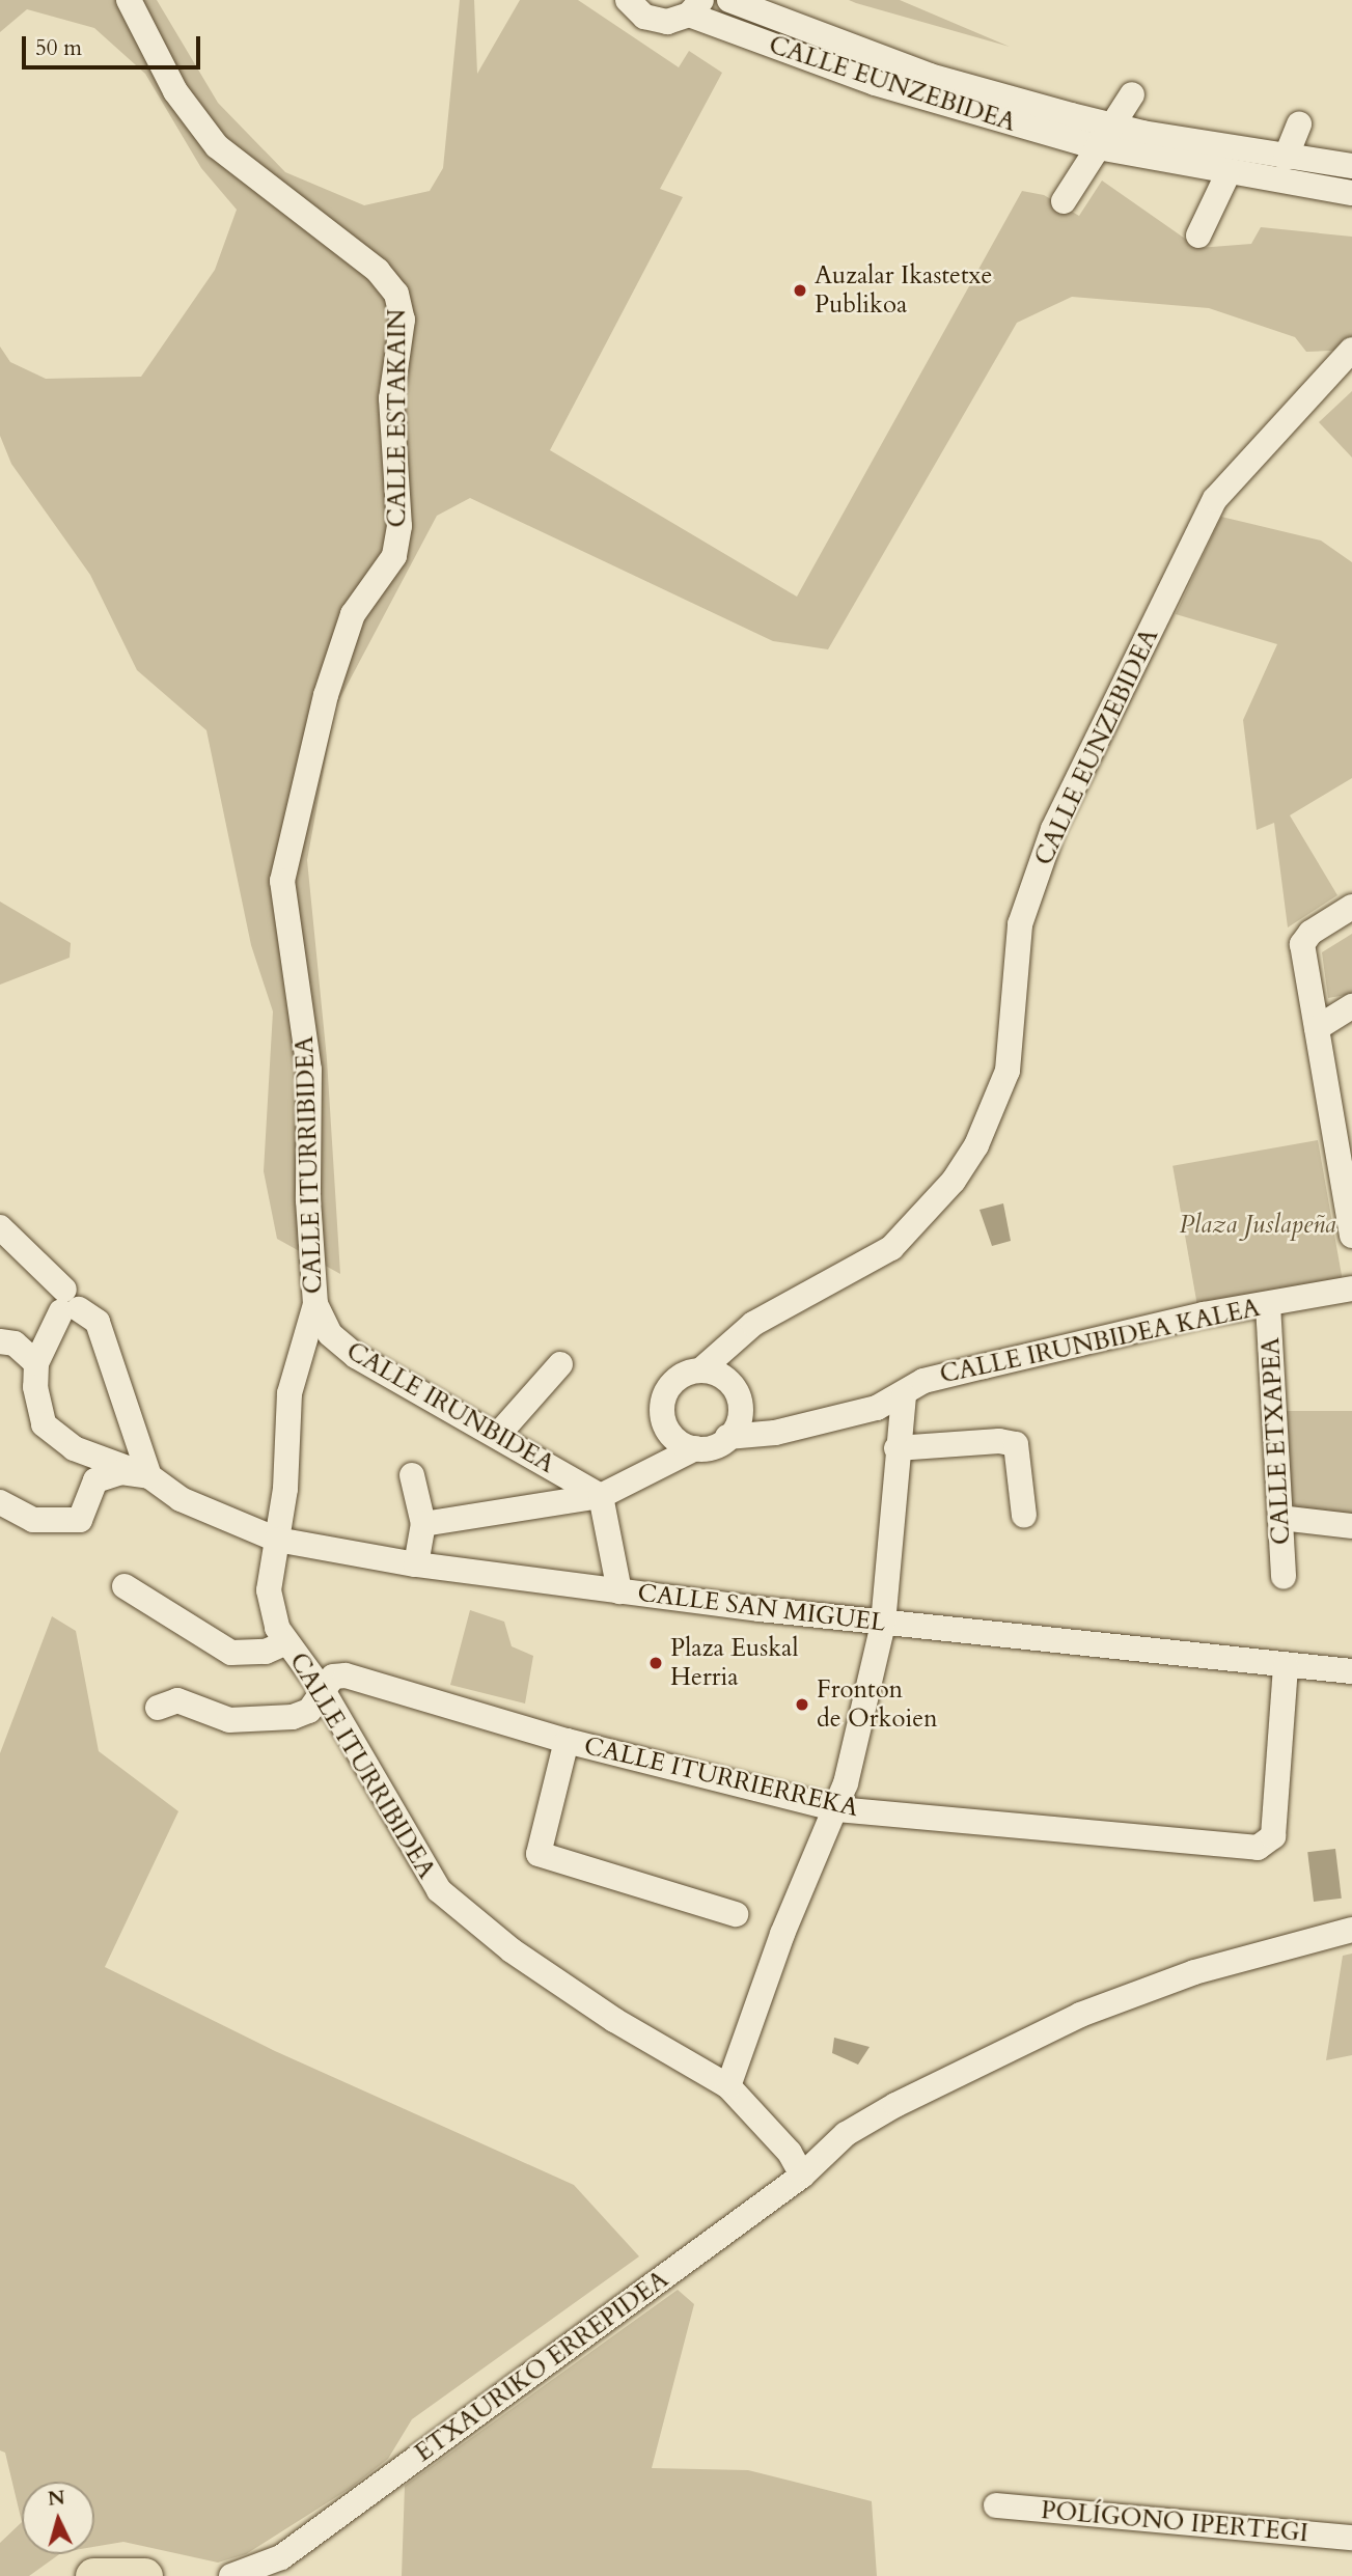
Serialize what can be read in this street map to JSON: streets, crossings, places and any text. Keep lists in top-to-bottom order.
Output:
{
  "streets": {
    "street": [
      "CALLE EUNZEBIDEA",
      "CALLE ESTAKAIN",
      "CALLE ITURRIBIDEA",
      "CALLE IRUNBIDEA KALEA",
      "CALLE IRUNBIDEA",
      "CALLE ETXAPEA",
      "CALLE SAN MIGUEL",
      "CALLE ITURRIERREKA",
      "ETXAURIKO ERREPIDEA",
      "POLÍGONO IPERTEGI"
    ]
  },
  "crossings": [
    ["CALLE EUNZEBIDEA", "CALLE IRUNBIDEA KALEA"],
    ["CALLE ESTAKAIN", "CALLE ITURRIBIDEA"],
    ["CALLE ITURRIBIDEA", "CALLE IRUNBIDEA"],
    ["CALLE ITURRIBIDEA", "CALLE SAN MIGUEL"],
    ["CALLE ITURRIBIDEA", "CALLE ITURRIERREKA"],
    ["CALLE ITURRIBIDEA", "ETXAURIKO ERREPIDEA"],
    ["CALLE IRUNBIDEA KALEA", "CALLE ETXAPEA"],
    ["CALLE SAN MIGUEL", "CALLE ITURRIERREKA"]
  ],
  "parks": ["Plaza Juslapeña"],
  "places": ["Auzalar Ikastetxe Publikoa", "Plaza Euskal Herria", "Fronton de Orkoien"],
  "scale_bar": "50 m",
  "north": "top"
}
